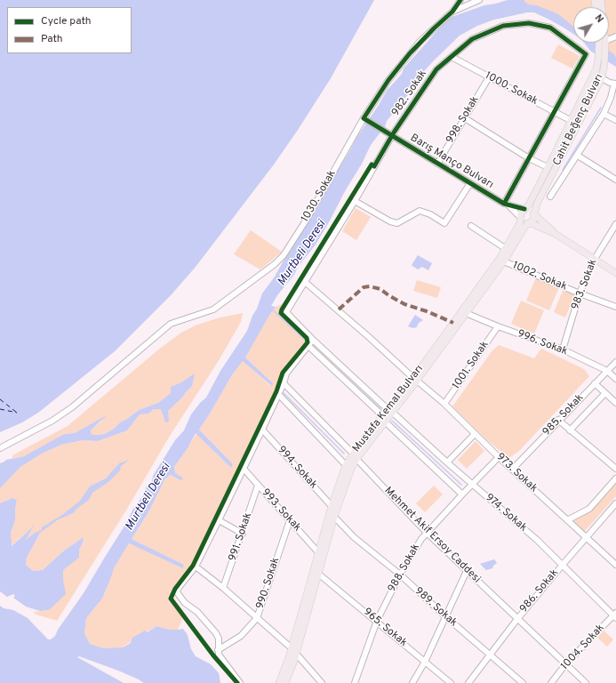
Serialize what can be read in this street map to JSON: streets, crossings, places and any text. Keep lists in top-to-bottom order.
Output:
{
  "streets": {
    "main road": ["Cahit Beğenç Bulvarı", "Mustafa Kemal Bulvarı"],
    "street": [
      "1000. Sokak",
      "982. Sokak",
      "998. Sokak",
      "Barış Manço Bulvarı",
      "1030. Sokak",
      "1002. Sokak",
      "983. Sokak",
      "996. Sokak",
      "1001. Sokak",
      "985. Sokak",
      "994. Sokak",
      "973. Sokak",
      "993. Sokak",
      "974. Sokak",
      "Mehmet Akif Ersoy Caddesi",
      "991. Sokak",
      "988. Sokak",
      "990. Sokak",
      "986. Sokak",
      "989. Sokak",
      "965. Sokak",
      "1004. Sokak"
    ]
  },
  "crossings": [
    ["1000. Sokak", "982. Sokak"],
    ["1000. Sokak", "998. Sokak"],
    ["1000. Sokak", "Cahit Beğenç Bulvarı"],
    ["982. Sokak", "Barış Manço Bulvarı"],
    ["982. Sokak", "973. Sokak"],
    ["982. Sokak", "974. Sokak"],
    ["998. Sokak", "Barış Manço Bulvarı"],
    ["Cahit Beğenç Bulvarı", "Barış Manço Bulvarı"],
    ["Cahit Beğenç Bulvarı", "Mustafa Kemal Bulvarı"],
    ["Barış Manço Bulvarı", "1030. Sokak"],
    ["Barış Manço Bulvarı", "Mustafa Kemal Bulvarı"],
    ["1002. Sokak", "983. Sokak"],
    ["1002. Sokak", "Mustafa Kemal Bulvarı"],
    ["983. Sokak", "996. Sokak"],
    ["996. Sokak", "1001. Sokak"],
    ["996. Sokak", "Mustafa Kemal Bulvarı"],
    ["996. Sokak", "985. Sokak"],
    ["1001. Sokak", "973. Sokak"],
    ["Mustafa Kemal Bulvarı", "994. Sokak"],
    ["Mustafa Kemal Bulvarı", "973. Sokak"],
    ["Mustafa Kemal Bulvarı", "993. Sokak"],
    ["Mustafa Kemal Bulvarı", "974. Sokak"],
    ["Mustafa Kemal Bulvarı", "Mehmet Akif Ersoy Caddesi"],
    ["Mustafa Kemal Bulvarı", "989. Sokak"],
    ["Mustafa Kemal Bulvarı", "965. Sokak"],
    ["985. Sokak", "973. Sokak"],
    ["973. Sokak", "988. Sokak"],
    ["973. Sokak", "986. Sokak"],
    ["993. Sokak", "991. Sokak"],
    ["993. Sokak", "990. Sokak"],
    ["974. Sokak", "988. Sokak"],
    ["974. Sokak", "986. Sokak"],
    ["974. Sokak", "1004. Sokak"],
    ["Mehmet Akif Ersoy Caddesi", "988. Sokak"],
    ["Mehmet Akif Ersoy Caddesi", "986. Sokak"],
    ["Mehmet Akif Ersoy Caddesi", "1004. Sokak"],
    ["988. Sokak", "989. Sokak"],
    ["988. Sokak", "965. Sokak"],
    ["986. Sokak", "989. Sokak"]
  ],
  "water": ["Murtbeli Deresi"],
  "legend": ["Cycle path", "Path"],
  "north": "top right"
}
